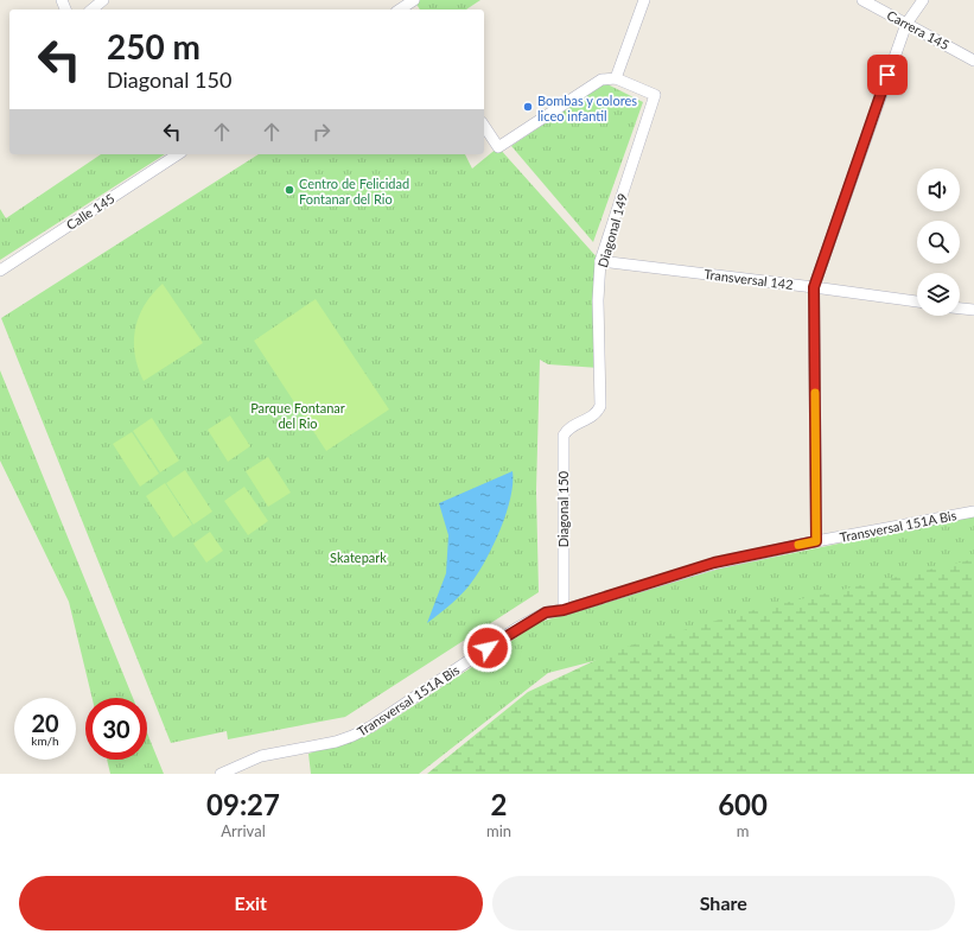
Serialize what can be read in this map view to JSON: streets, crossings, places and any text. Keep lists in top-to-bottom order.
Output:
{
  "streets": {
    "street": [
      "Carrera 145",
      "Calle 145",
      "Diagonal 149",
      "Transversal 142",
      "Diagonal 150",
      "Transversal 151A Bis"
    ]
  },
  "crossings": [
    ["Diagonal 149", "Transversal 142"],
    ["Diagonal 149", "Diagonal 150"],
    ["Diagonal 150", "Transversal 151A Bis"]
  ],
  "parks": ["Parque Fontanar del Rio", "Skatepark"],
  "places": ["Bombas y colores liceo infantil", "Centro de Felicidad Fontanar del Rio"],
  "page": {
    "turn": ["250 m", "Diagonal 150"],
    "speed": "20 km/h",
    "limit": "30",
    "eta": [
      "09:27",
      "Arrival",
      "2",
      "min",
      "600",
      "m"
    ],
    "buttons": ["Exit", "Share"]
  }
}
